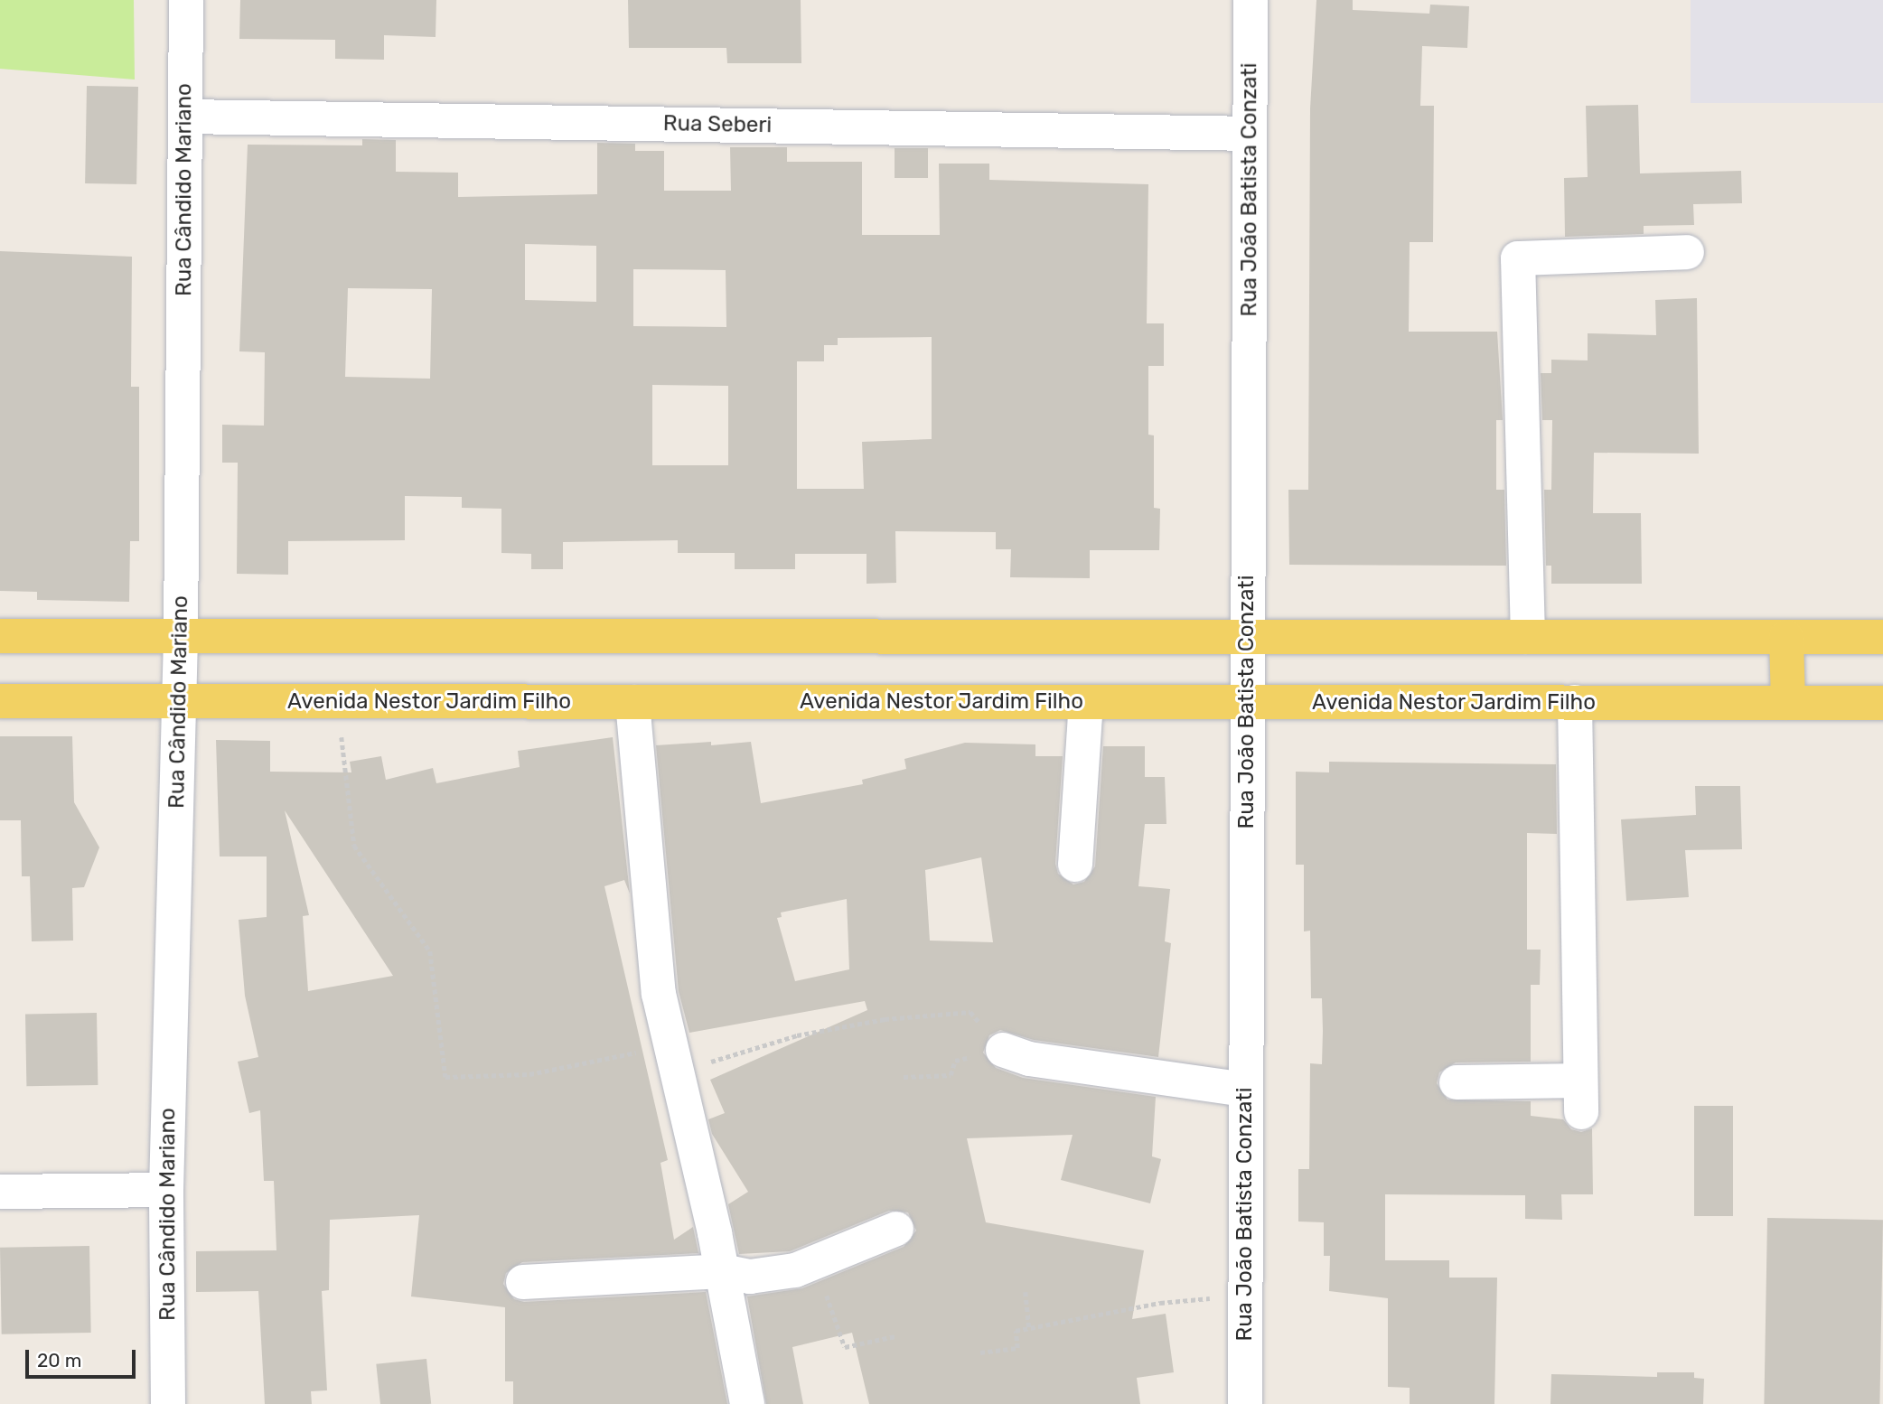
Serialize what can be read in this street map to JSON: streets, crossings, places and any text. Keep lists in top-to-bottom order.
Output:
{
  "streets": {
    "main road": ["Avenida Nestor Jardim Filho"],
    "street": ["Rua Seberi", "Rua Cândido Mariano", "Rua João Batista Conzati"]
  },
  "crossings": [
    ["Rua Seberi", "Rua Cândido Mariano"],
    ["Rua Seberi", "Rua João Batista Conzati"],
    ["Rua Cândido Mariano", "Avenida Nestor Jardim Filho"],
    ["Rua João Batista Conzati", "Avenida Nestor Jardim Filho"]
  ],
  "scale_bar": "20 m"
}
